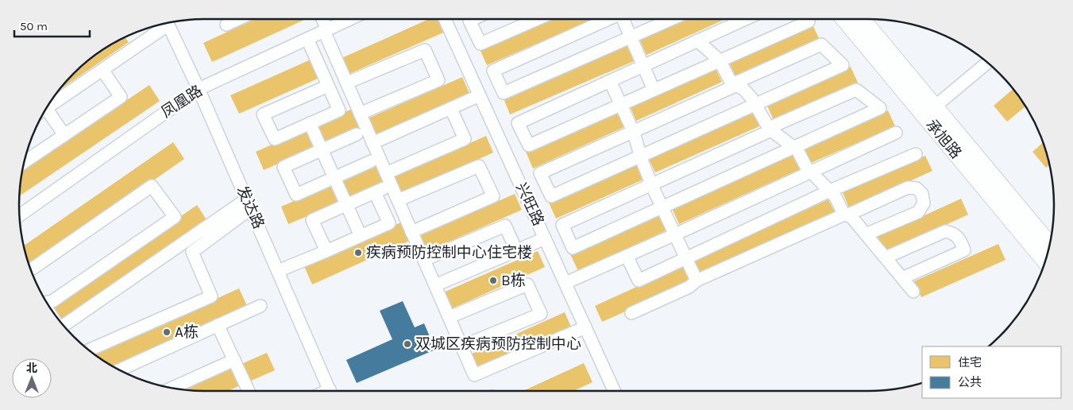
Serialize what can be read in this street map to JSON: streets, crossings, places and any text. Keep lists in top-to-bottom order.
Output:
{
  "streets": {
    "main road": ["承旭路"],
    "street": ["凤凰路", "兴旺路", "发达路"]
  },
  "crossings": [
    ["凤凰路", "发达路"]
  ],
  "places": [
    "疾病预防控制中心住宅楼",
    "B栋",
    "A栋",
    "双城区疾病预防控制中心"
  ],
  "legend": ["住宅", "公共"],
  "scale_bar": "50 m",
  "north": "top"
}
